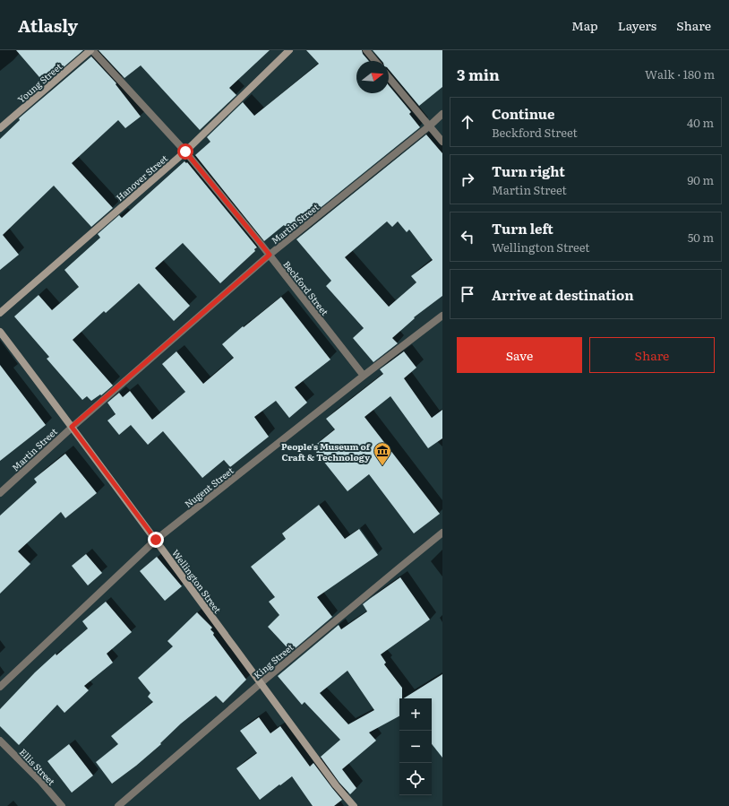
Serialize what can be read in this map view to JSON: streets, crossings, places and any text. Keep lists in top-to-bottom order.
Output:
{
  "streets": {
    "street": [
      "Young Street",
      "Hanover Street",
      "Martin Street",
      "Beckford Street",
      "Nugent Street",
      "Wellington Street",
      "King Street",
      "Ellis Street"
    ]
  },
  "crossings": [
    ["Young Street", "Beckford Street"],
    ["Hanover Street", "Beckford Street"],
    ["Martin Street", "Beckford Street"],
    ["Martin Street", "Wellington Street"],
    ["Beckford Street", "Nugent Street"],
    ["Nugent Street", "Wellington Street"],
    ["Wellington Street", "King Street"]
  ],
  "places": {
    "museum": ["People's Museum of Craft & Technology"]
  },
  "north": "right",
  "page": {
    "header": "Atlasly",
    "nav": ["Map", "Layers", "Share"],
    "heading": ["3 min", "Walk · 180 m"],
    "list": [
      ["Continue", "Beckford Street", "40 m"],
      ["Turn right", "Martin Street", "90 m"],
      ["Turn left", "Wellington Street", "50 m"],
      "Arrive at destination"
    ],
    "buttons": ["Save", "Share"],
    "map_buttons": ["+", "−"]
  }
}
